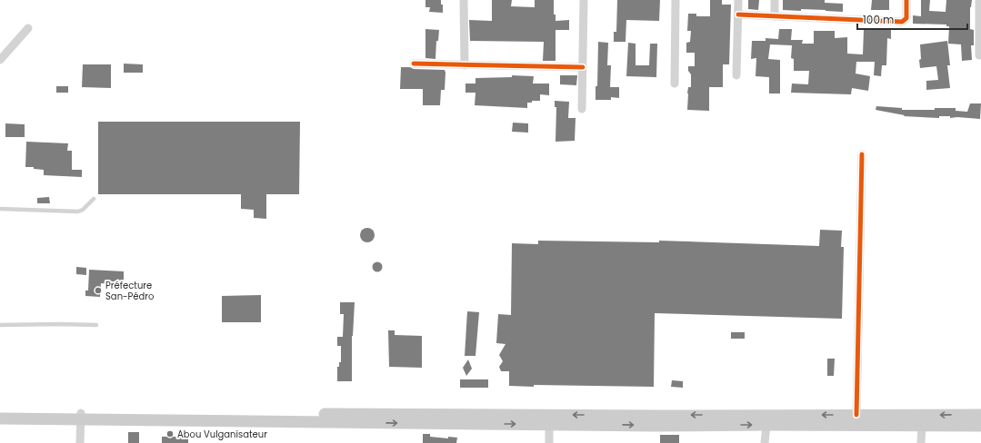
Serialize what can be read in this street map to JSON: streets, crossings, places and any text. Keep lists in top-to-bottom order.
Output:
{
  "places": ["Préfecture San-Pédro", "Abou Vulganisateur"],
  "scale_bar": "100 m"
}
